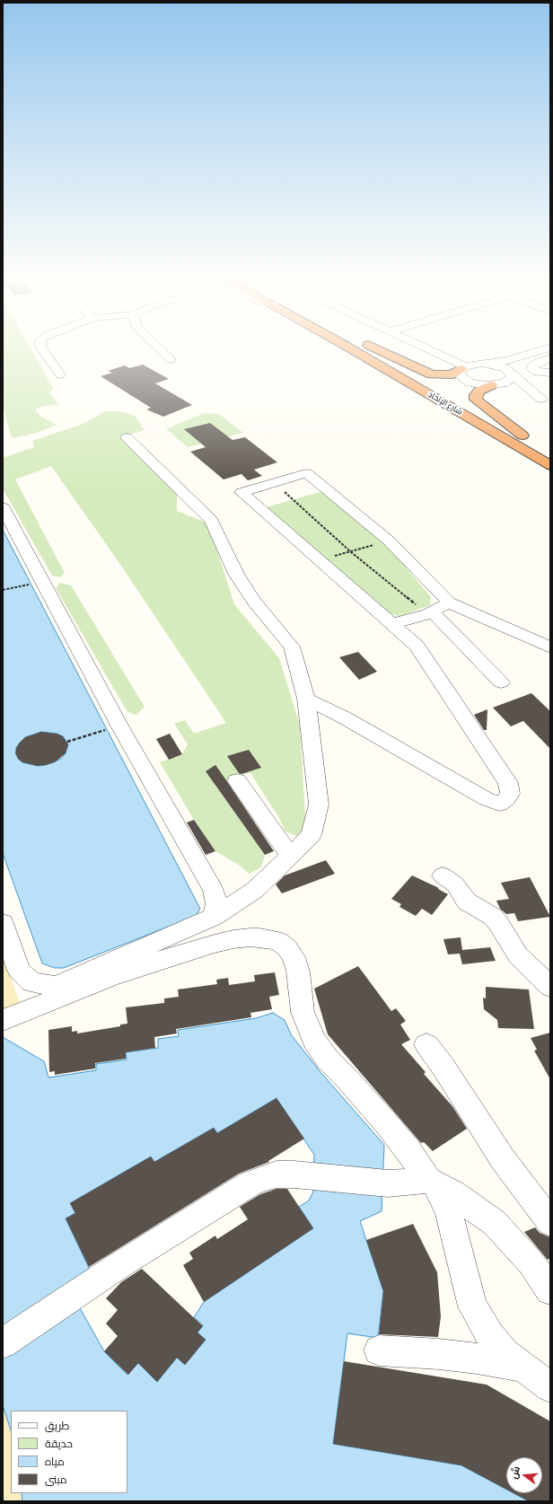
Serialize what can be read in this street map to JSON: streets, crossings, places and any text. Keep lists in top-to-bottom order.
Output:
{
  "streets": {
    "highway": ["شارع الإتحاد"]
  },
  "legend": [
    "طريق",
    "حديقة",
    "مياه",
    "مبنى"
  ],
  "north": "left"
}
